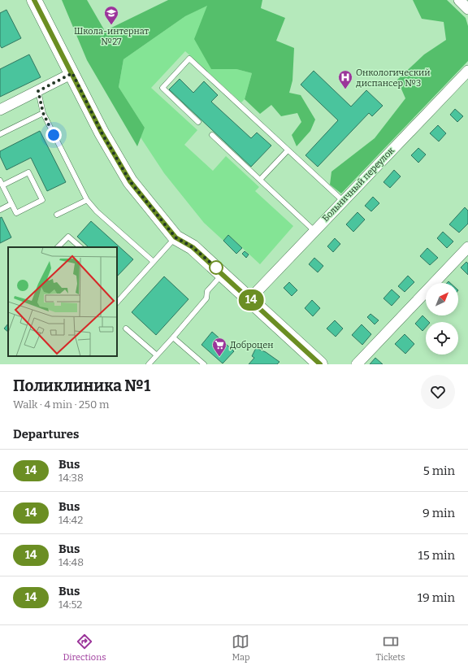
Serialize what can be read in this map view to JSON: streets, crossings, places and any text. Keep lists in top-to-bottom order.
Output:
{
  "streets": {
    "street": ["Больничный переулок"]
  },
  "places": {
    "school or university": ["Школа-интернат №27"],
    "hospital": ["Онкологический диспансер №3"],
    "supermarket": ["Доброцен"]
  },
  "lines": ["bus line 14"],
  "north": "top right",
  "page": {
    "on_map": "14",
    "heading": [
      ["Поликлиника №1", "Walk · 4 min · 250 m"],
      "Departures"
    ],
    "list": [
      {
        "mark": "14",
        "name": "Bus",
        "note": "14:38",
        "value": "5 min"
      },
      {
        "mark": "14",
        "name": "Bus",
        "note": "14:42",
        "value": "9 min"
      },
      {
        "mark": "14",
        "name": "Bus",
        "note": "14:48",
        "value": "15 min"
      },
      {
        "mark": "14",
        "name": "Bus",
        "note": "14:52",
        "value": "19 min"
      }
    ],
    "tabs": ["Directions", "Map", "Tickets"]
  }
}
